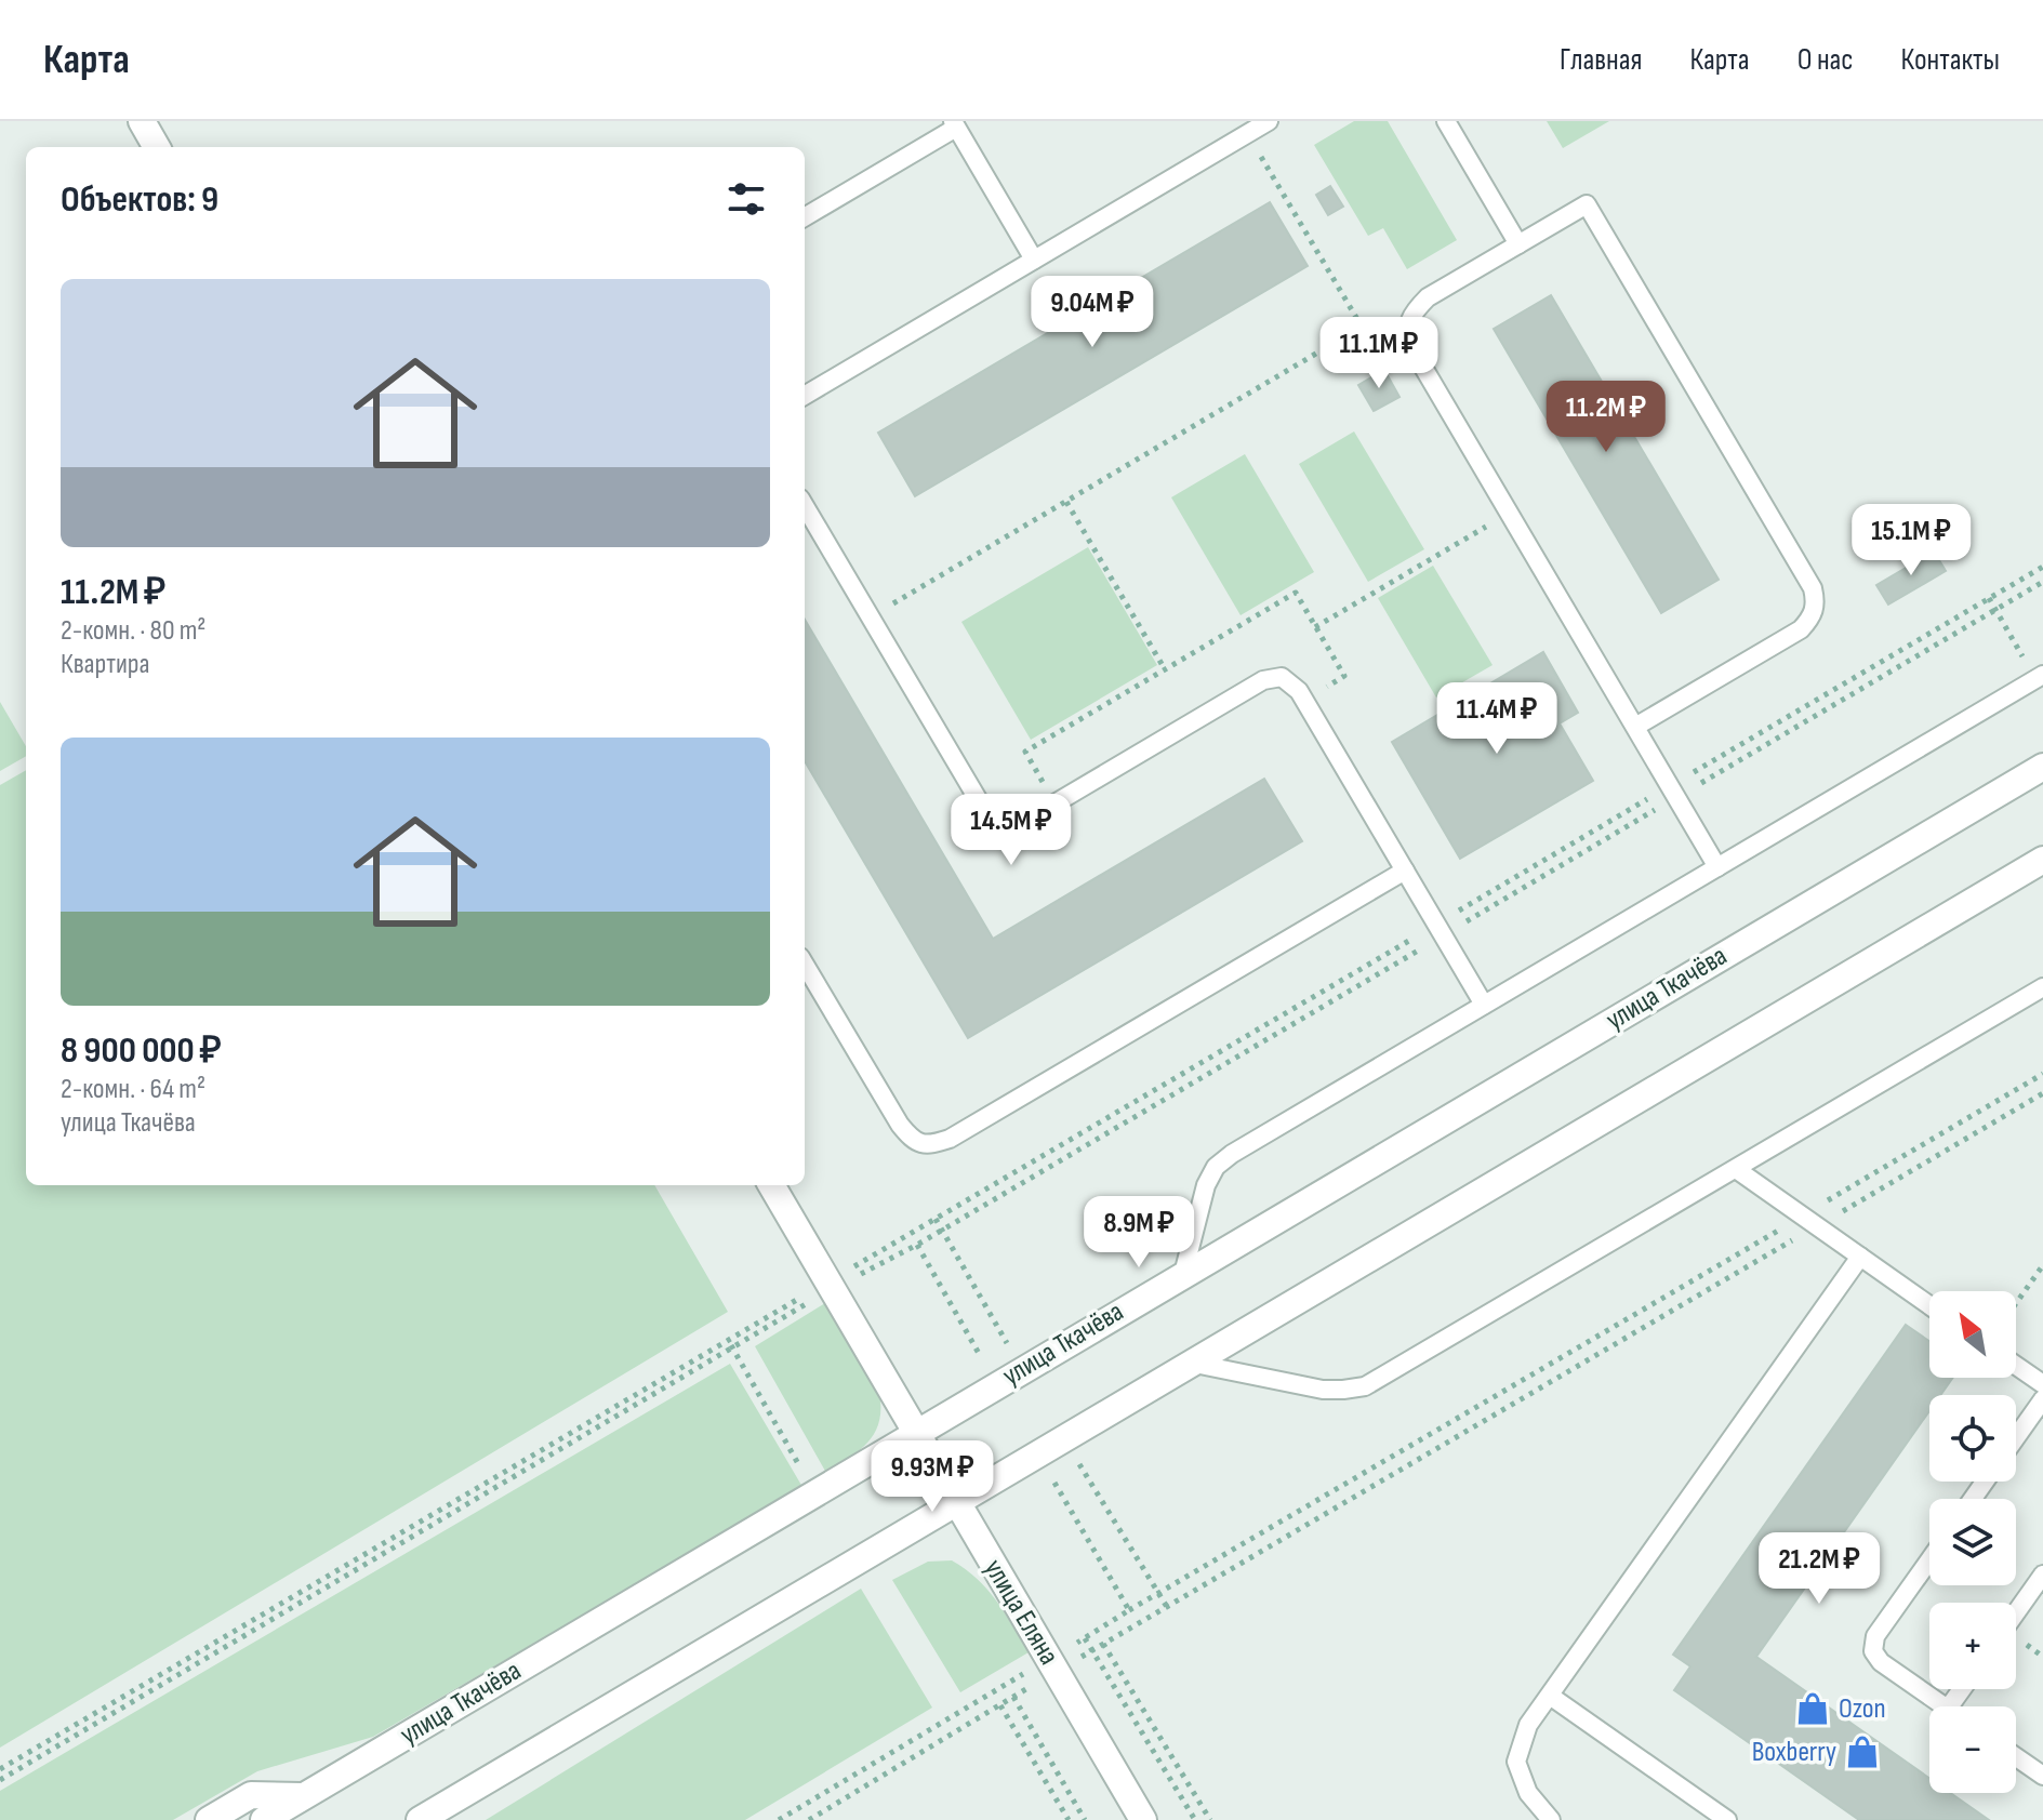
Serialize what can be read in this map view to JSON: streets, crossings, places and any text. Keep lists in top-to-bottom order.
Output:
{
  "streets": {
    "street": ["улица Ткачёва", "улица Еляна"]
  },
  "crossings": [
    ["улица Ткачёва", "улица Еляна"]
  ],
  "places": {
    "shop": ["Ozon", "Boxberry"]
  },
  "north": "top left",
  "page": {
    "header": "Карта",
    "nav": [
      "Главная",
      "Карта",
      "О нас",
      "Контакты"
    ],
    "heading": "Объектов: 9",
    "list": [
      {
        "name": "11.2M ₽",
        "note": "2-комн. · 80 m² · Квартира"
      },
      {
        "name": "8 900 000 ₽",
        "note": "2-комн. · 64 m² · улица Ткачёва"
      }
    ],
    "price": [
      "9.04M ₽",
      "11.1M ₽",
      "11.2M ₽",
      "15.1M ₽",
      "11.4M ₽",
      "14.5M ₽",
      "8.9M ₽",
      "9.93M ₽",
      "21.2M ₽"
    ],
    "map_buttons": ["+", "−"]
  }
}
